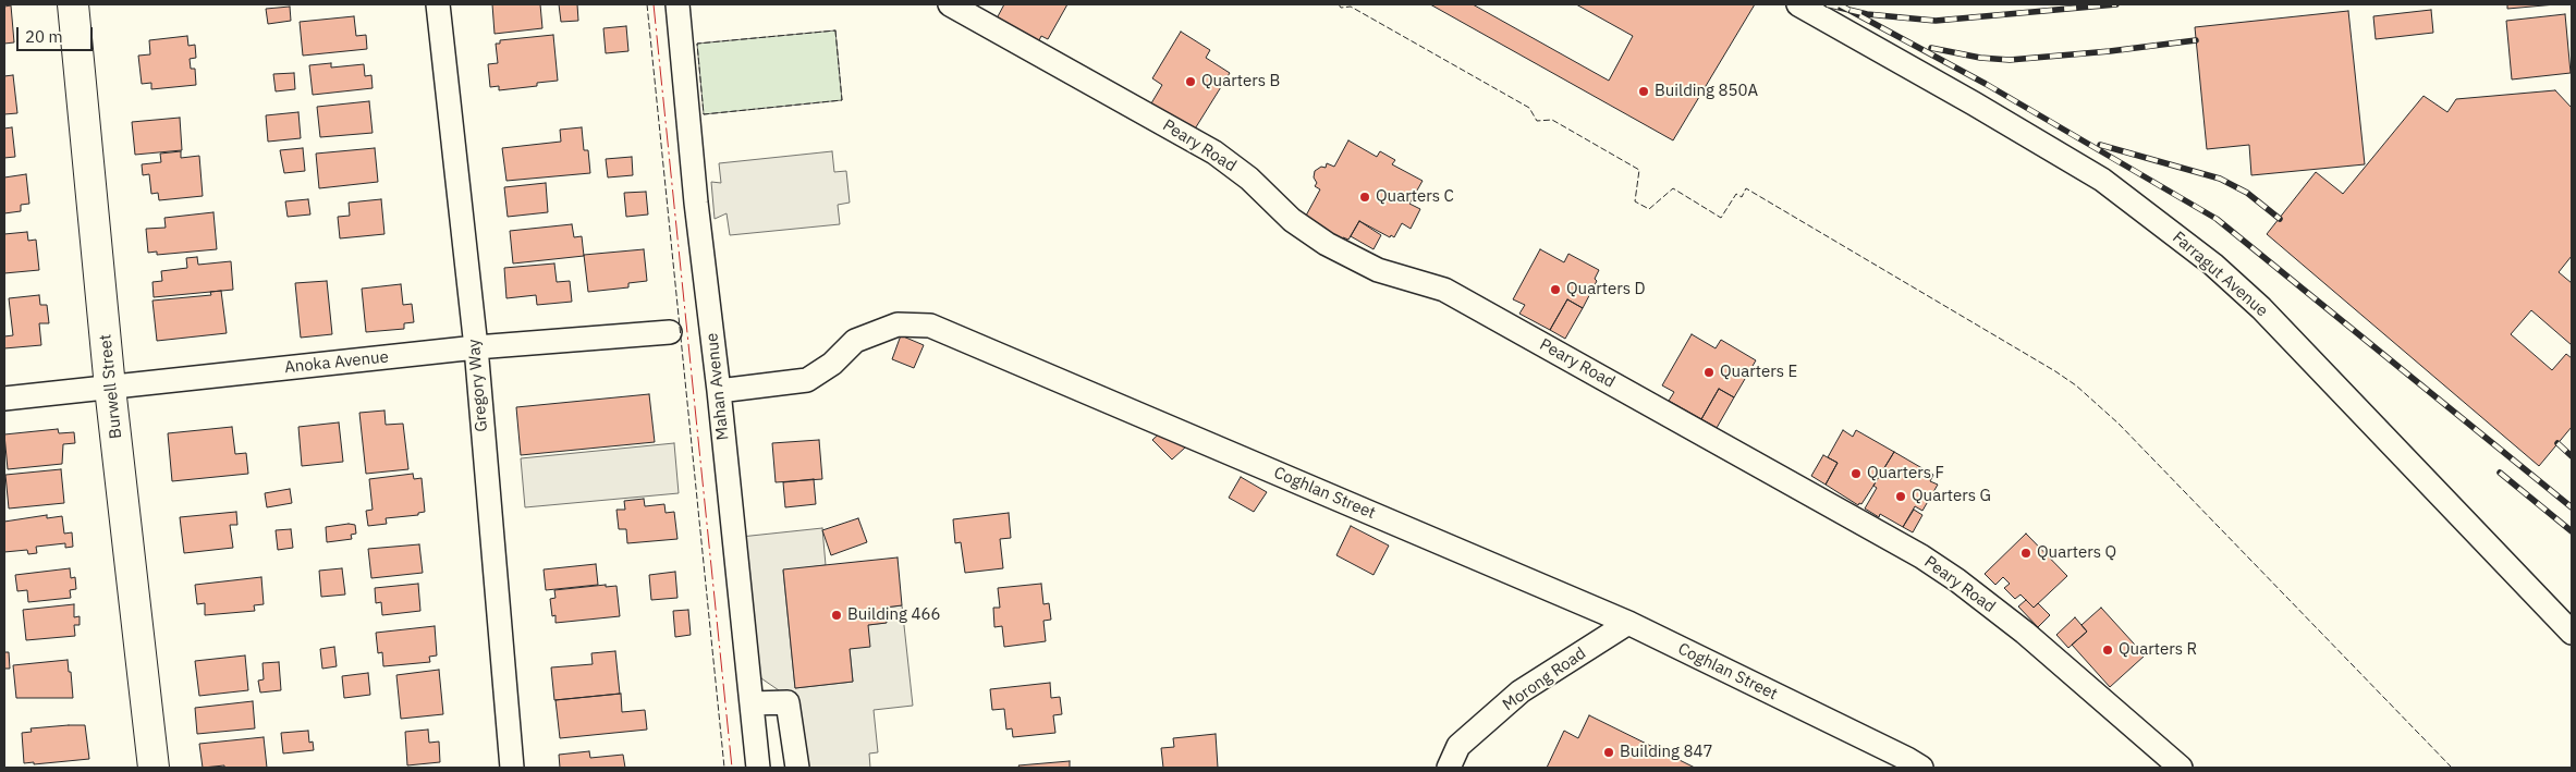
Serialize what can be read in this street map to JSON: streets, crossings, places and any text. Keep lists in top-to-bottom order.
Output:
{
  "streets": {
    "highway": ["Burwell Street"],
    "street": [
      "Peary Road",
      "Farragut Avenue",
      "Anoka Avenue",
      "Gregory Way",
      "Mahan Avenue",
      "Coghlan Street",
      "Morong Road"
    ]
  },
  "crossings": [
    ["Anoka Avenue", "Gregory Way"],
    ["Anoka Avenue", "Burwell Street"],
    ["Mahan Avenue", "Coghlan Street"],
    ["Coghlan Street", "Morong Road"]
  ],
  "places": [
    "Quarters B",
    "Building 850A",
    "Quarters C",
    "Quarters D",
    "Quarters E",
    "Quarters F",
    "Quarters G",
    "Quarters Q",
    "Building 466",
    "Quarters R",
    "Building 847"
  ],
  "scale_bar": "20 m"
}
